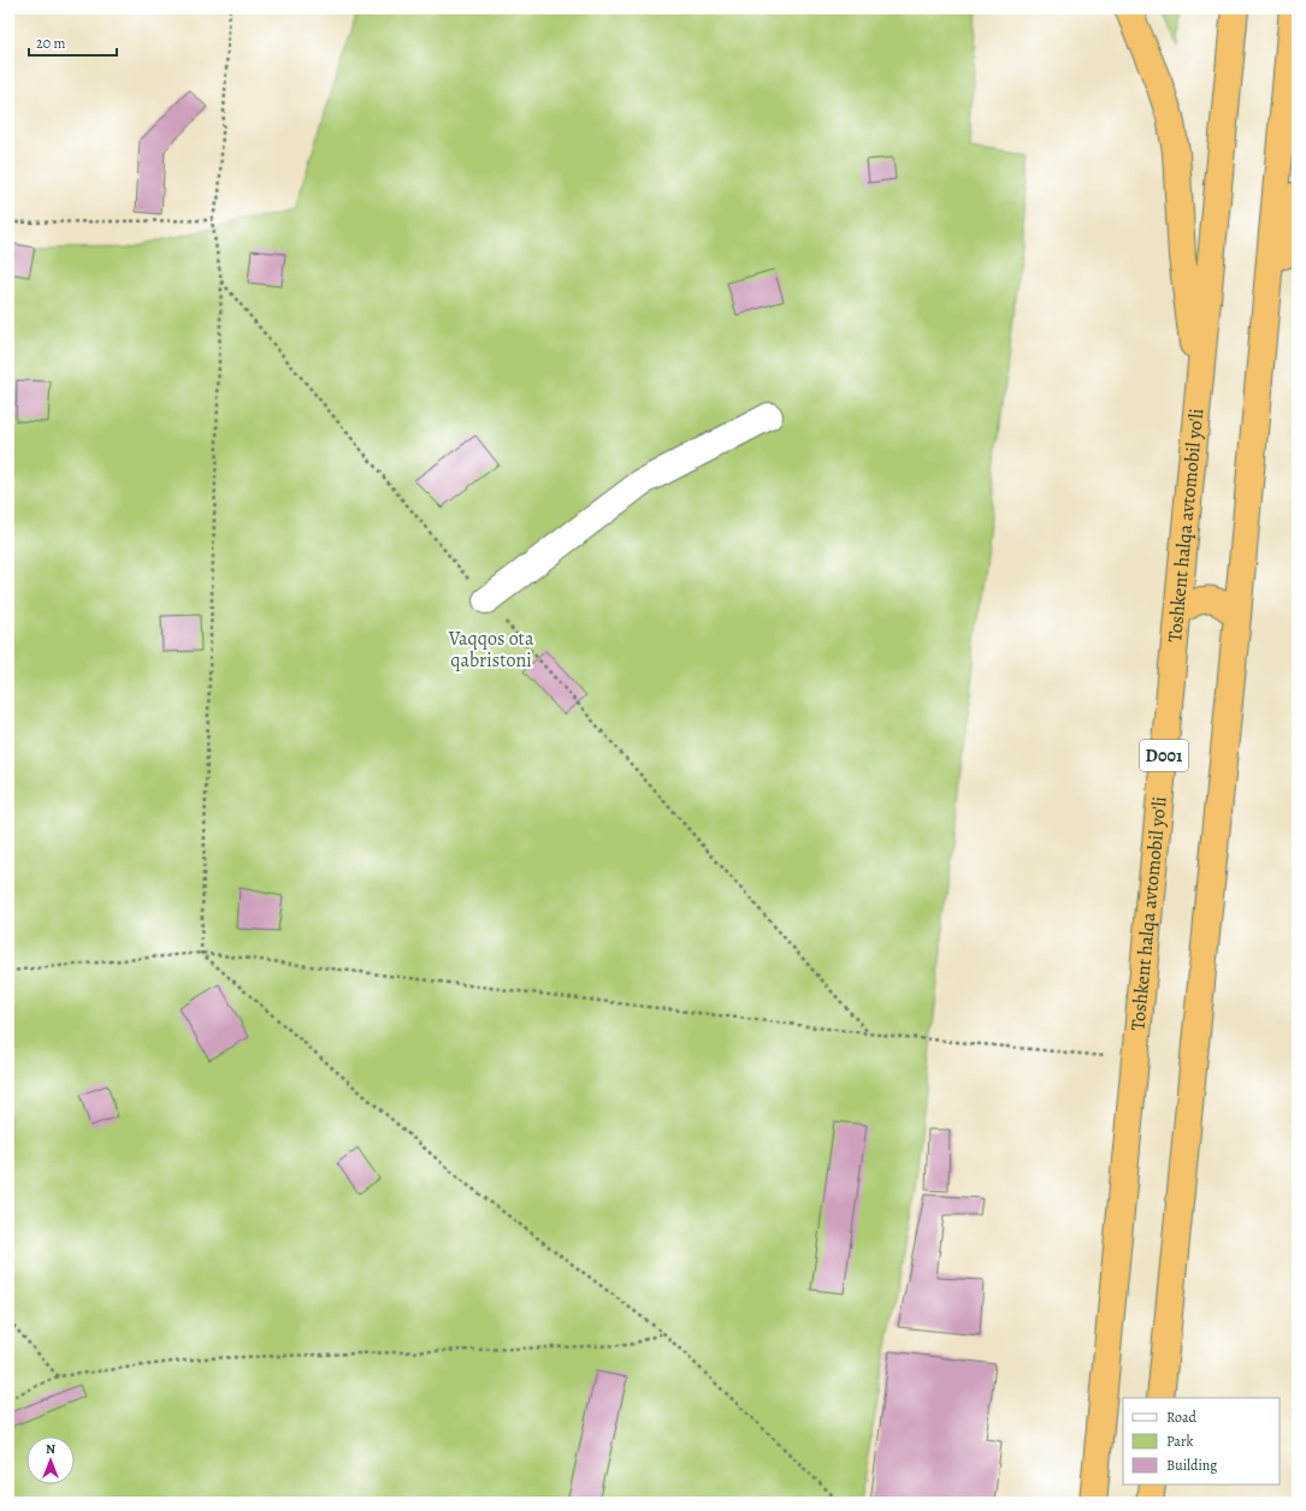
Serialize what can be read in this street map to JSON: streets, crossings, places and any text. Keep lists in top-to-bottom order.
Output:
{
  "streets": {
    "highway": ["Toshkent halqa avtomobil yo'li", "D001"]
  },
  "parks": ["Vaqqos ota qabristoni"],
  "legend": ["Road", "Park", "Building"],
  "scale_bar": "20 m",
  "north": "top"
}
